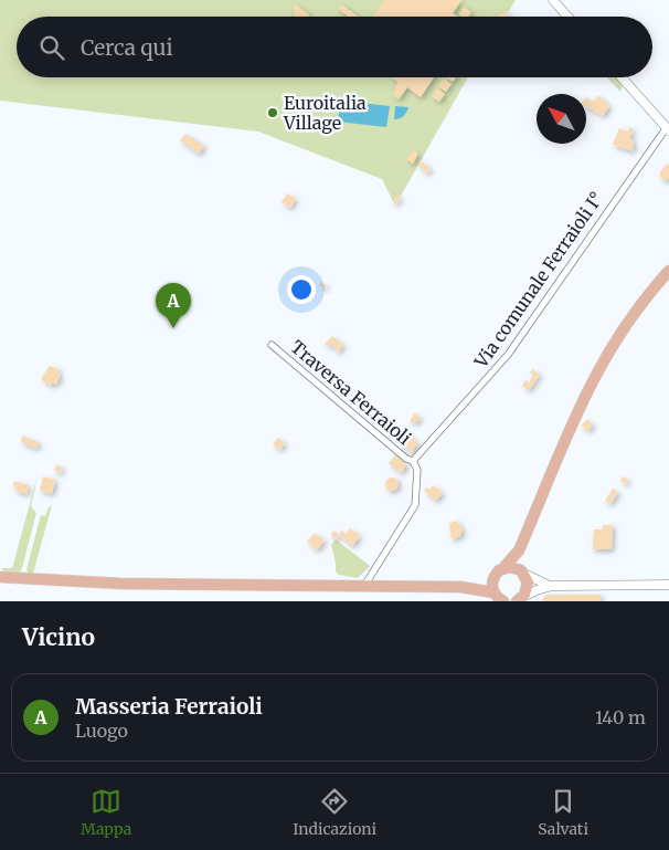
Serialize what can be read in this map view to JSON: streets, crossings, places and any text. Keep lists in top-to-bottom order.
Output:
{
  "streets": {
    "street": ["Via comunale Ferraioli I°", "Traversa Ferraioli"]
  },
  "crossings": [
    ["Via comunale Ferraioli I°", "Traversa Ferraioli"]
  ],
  "places": ["Euroitalia Village"],
  "north": "top left",
  "page": {
    "search": "Cerca qui",
    "pins": "A",
    "heading": "Vicino",
    "list": [
      {
        "mark": "A",
        "name": "Masseria Ferraioli",
        "note": "Luogo",
        "value": "140 m"
      }
    ],
    "nav": ["Mappa", "Indicazioni", "Salvati"]
  }
}
